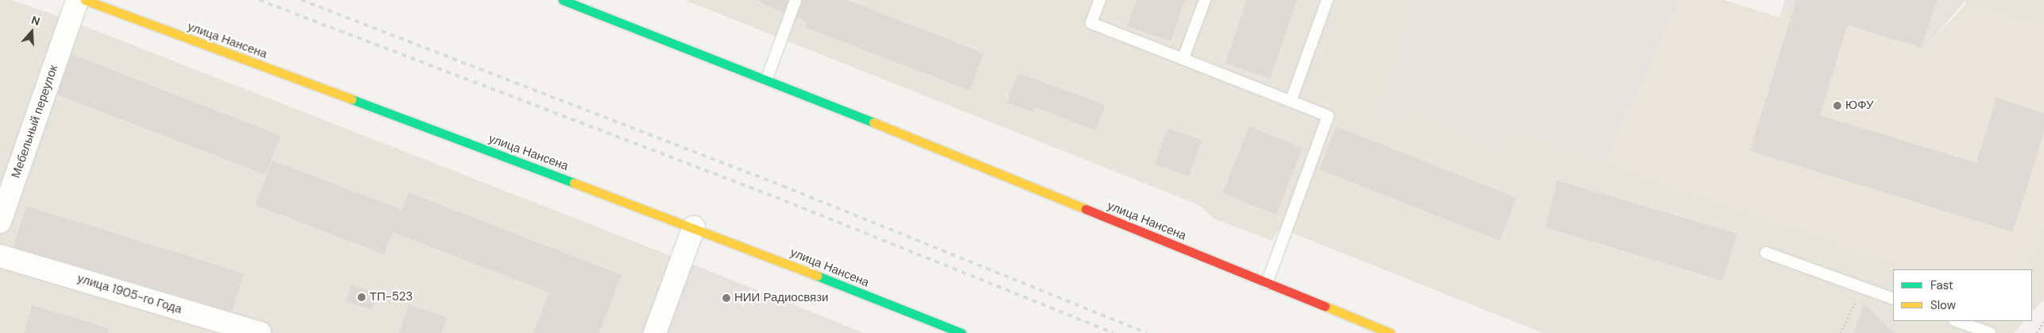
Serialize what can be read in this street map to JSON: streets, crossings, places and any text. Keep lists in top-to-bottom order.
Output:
{
  "streets": {
    "main road": ["улица Нансена"],
    "street": ["Мебельный переулок", "улица 1905-го Года"]
  },
  "places": ["ЮФУ", "ТП-523", "НИИ Радиосвязи"],
  "legend": ["Fast", "Slow"],
  "north": "top"
}
